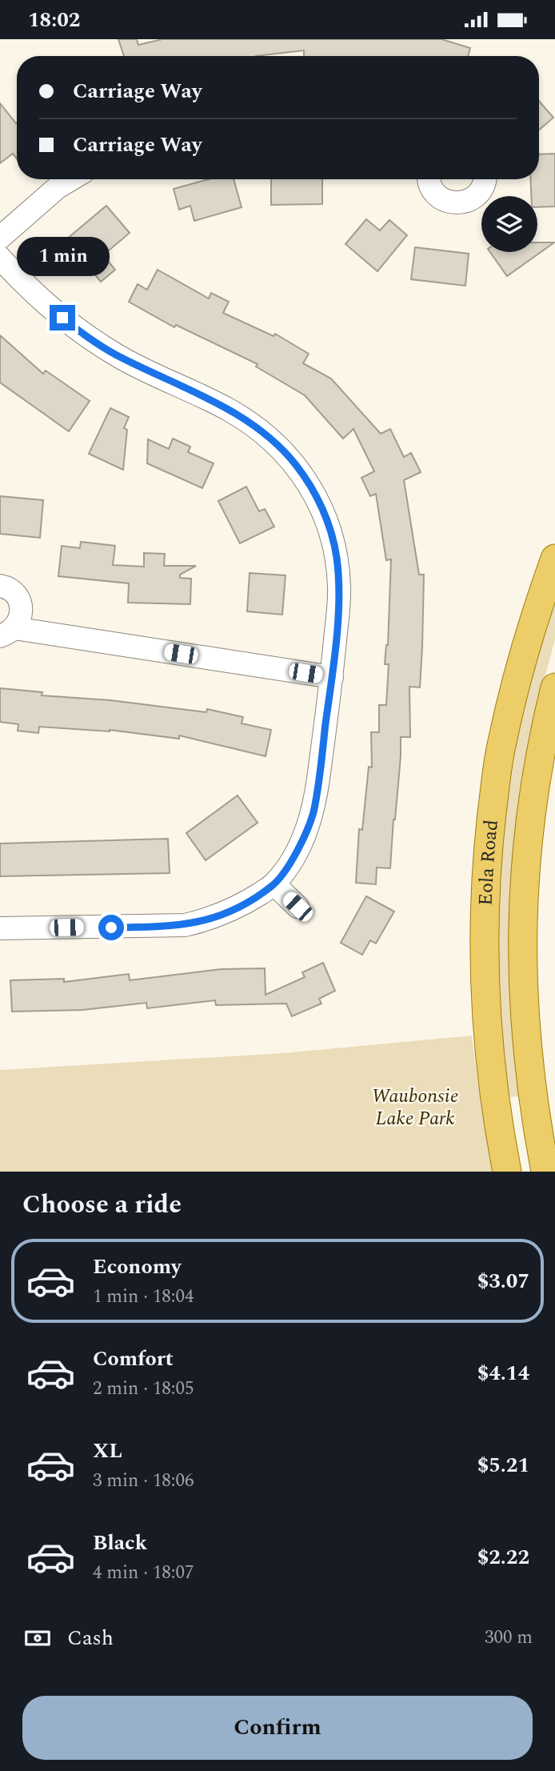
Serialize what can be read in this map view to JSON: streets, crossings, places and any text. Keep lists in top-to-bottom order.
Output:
{
  "streets": {
    "main road": ["Eola Road"]
  },
  "parks": ["Waubonsie Lake Park"],
  "page": {
    "status": "18:02",
    "banner": ["Carriage Way", "Carriage Way"],
    "bubble": "1 min",
    "heading": "Choose a ride",
    "list": [
      {
        "name": "Economy",
        "note": "1 min · 18:04",
        "value": "$3.07"
      },
      {
        "name": "Comfort",
        "note": "2 min · 18:05",
        "value": "$4.14"
      },
      {
        "name": "XL",
        "note": "3 min · 18:06",
        "value": "$5.21"
      },
      {
        "name": "Black",
        "note": "4 min · 18:07",
        "value": "$2.22"
      }
    ],
    "pay": ["Cash", "300 m"],
    "buttons": "Confirm"
  }
}
